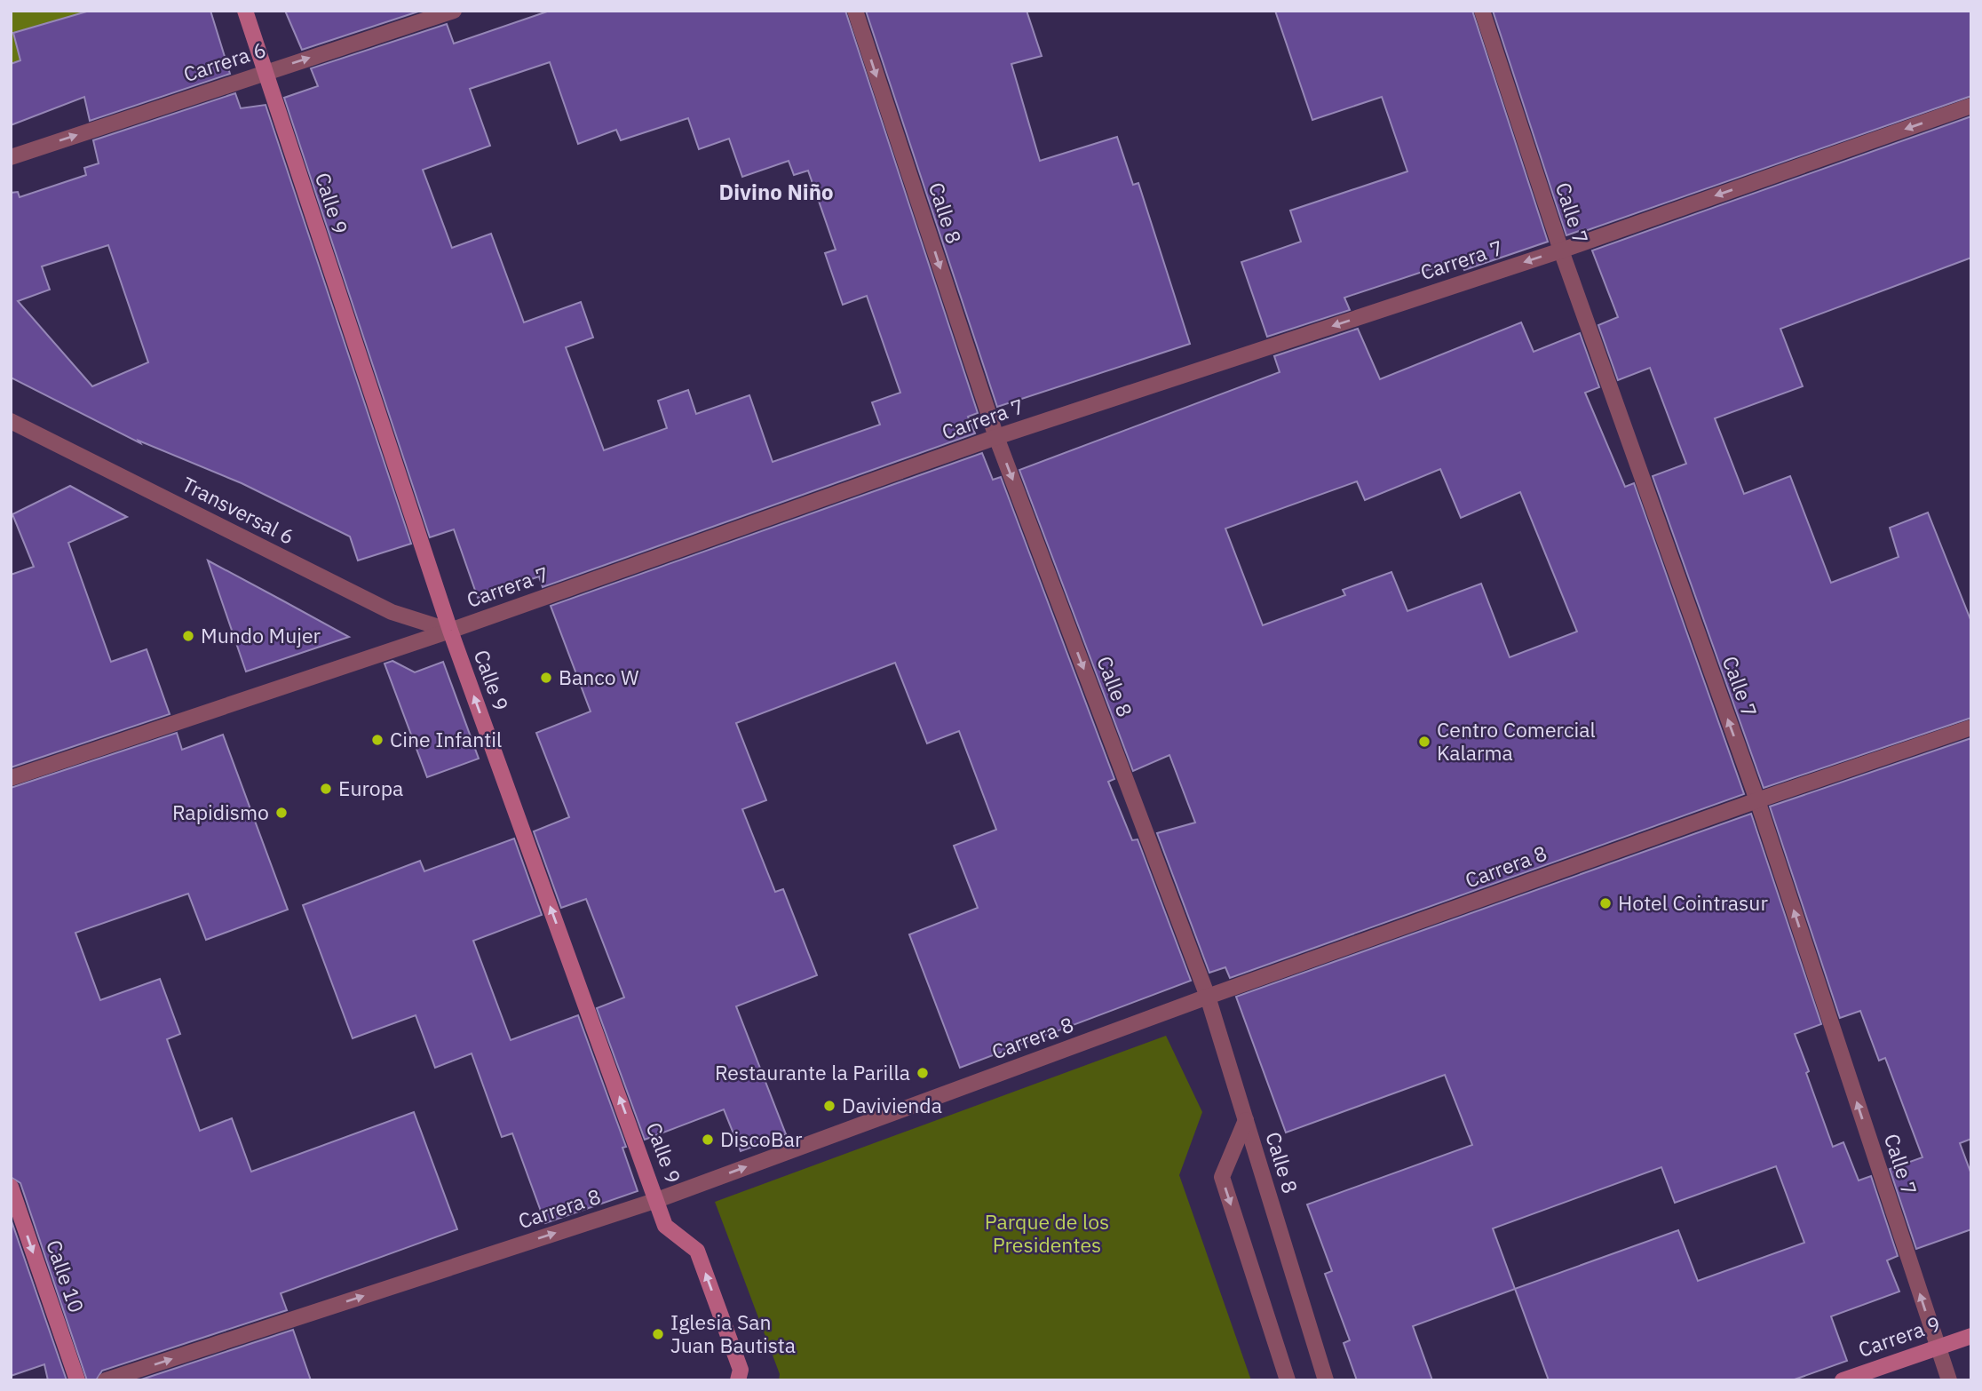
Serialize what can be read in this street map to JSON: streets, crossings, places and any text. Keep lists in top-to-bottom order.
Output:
{
  "streets": {
    "main road": ["Calle 9", "Calle 10", "Carrera 9"],
    "street": [
      "Carrera 6",
      "Calle 8",
      "Calle 7",
      "Carrera 7",
      "Transversal 6",
      "Carrera 8"
    ]
  },
  "crossings": [
    ["Carrera 6", "Calle 9"],
    ["Calle 9", "Carrera 7"],
    ["Calle 9", "Transversal 6"],
    ["Calle 9", "Carrera 8"],
    ["Calle 8", "Carrera 7"],
    ["Calle 8", "Carrera 8"],
    ["Calle 7", "Carrera 7"],
    ["Calle 7", "Carrera 8"],
    ["Calle 7", "Carrera 9"],
    ["Carrera 7", "Transversal 6"]
  ],
  "one_way": [
    "Carrera 6",
    "Calle 9",
    "Calle 8",
    "Calle 7",
    "Carrera 7",
    "Carrera 8",
    "Calle 10"
  ],
  "districts": ["Divino Niño"],
  "parks": ["Parque de los Presidentes"],
  "places": [
    "Mundo Mujer",
    "Banco W",
    "Cine Infantil",
    "Centro Comercial Kalarma",
    "Europa",
    "Rapidismo",
    "Hotel Cointrasur",
    "Restaurante la Parilla",
    "Davivienda",
    "DiscoBar",
    "Iglesia San Juan Bautista"
  ]
}
